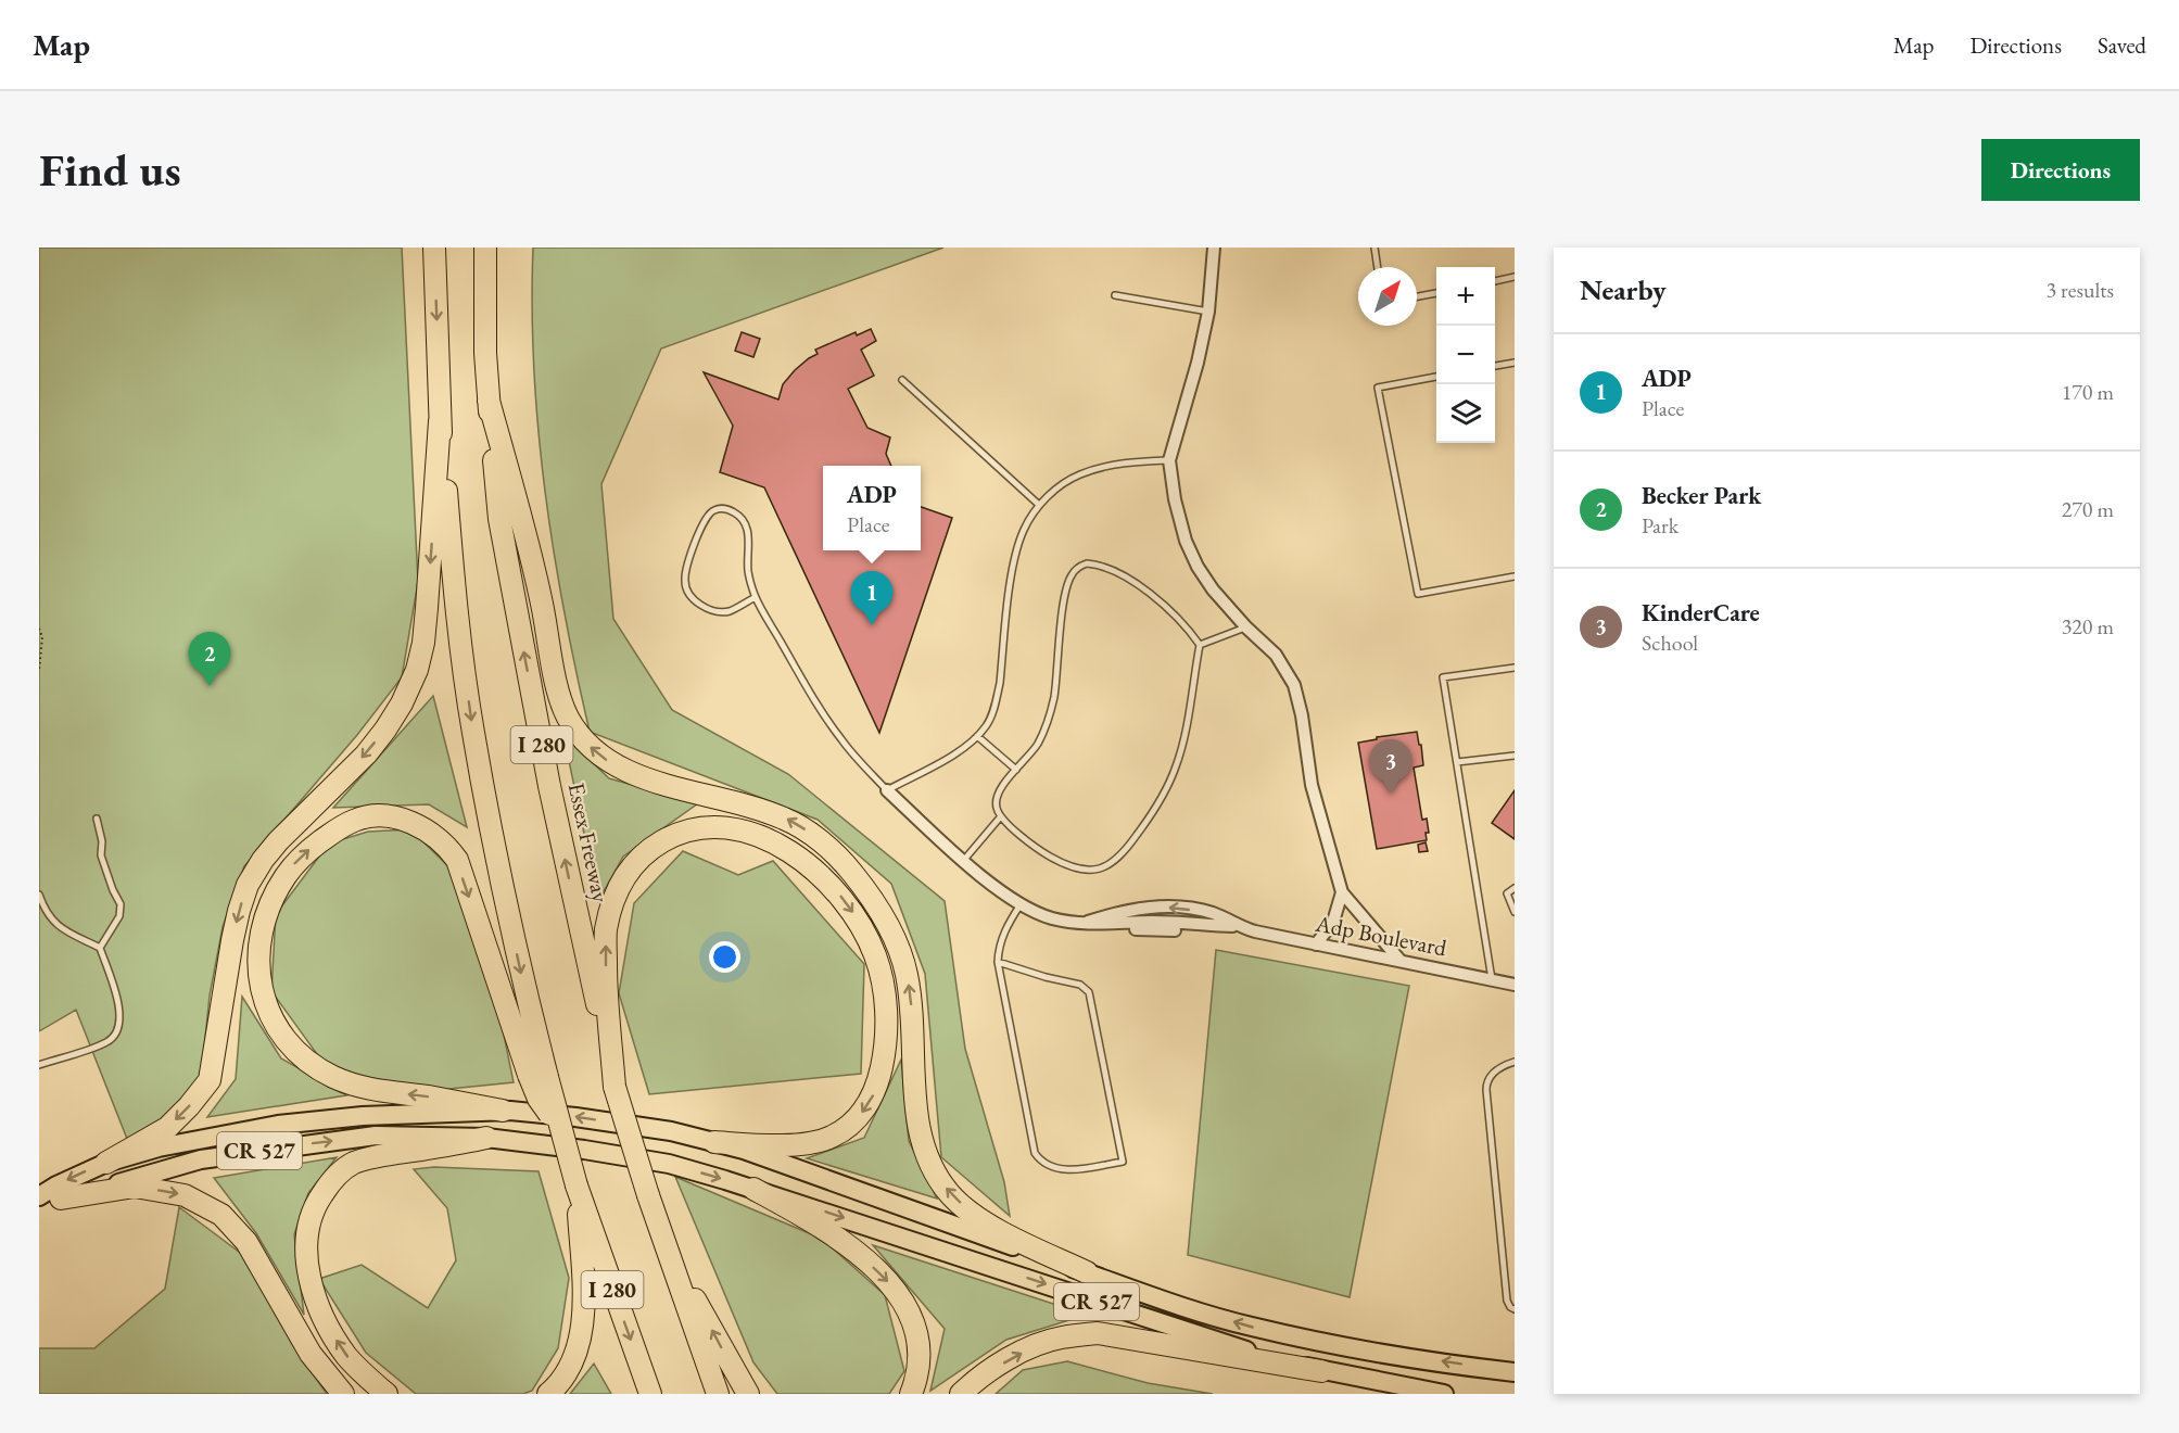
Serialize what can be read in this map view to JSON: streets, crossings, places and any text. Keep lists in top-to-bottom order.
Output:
{
  "streets": {
    "highway": ["I 280", "Essex Freeway"],
    "main road": ["CR 527"],
    "street": ["Adp Boulevard"]
  },
  "north": "top right",
  "page": {
    "header": "Map",
    "nav": ["Map", "Directions", "Saved"],
    "buttons": "Directions",
    "title": "Find us",
    "heading": ["Nearby", "3 results"],
    "map_buttons": ["+", "−"],
    "list": [
      {
        "mark": "1",
        "name": "ADP",
        "note": "Place",
        "value": "170 m"
      },
      {
        "mark": "2",
        "name": "Becker Park",
        "note": "Park",
        "value": "270 m"
      },
      {
        "mark": "3",
        "name": "KinderCare",
        "note": "School",
        "value": "320 m"
      }
    ],
    "popup": ["ADP", "Place"],
    "pins": ["1", "2", "3"]
  }
}
